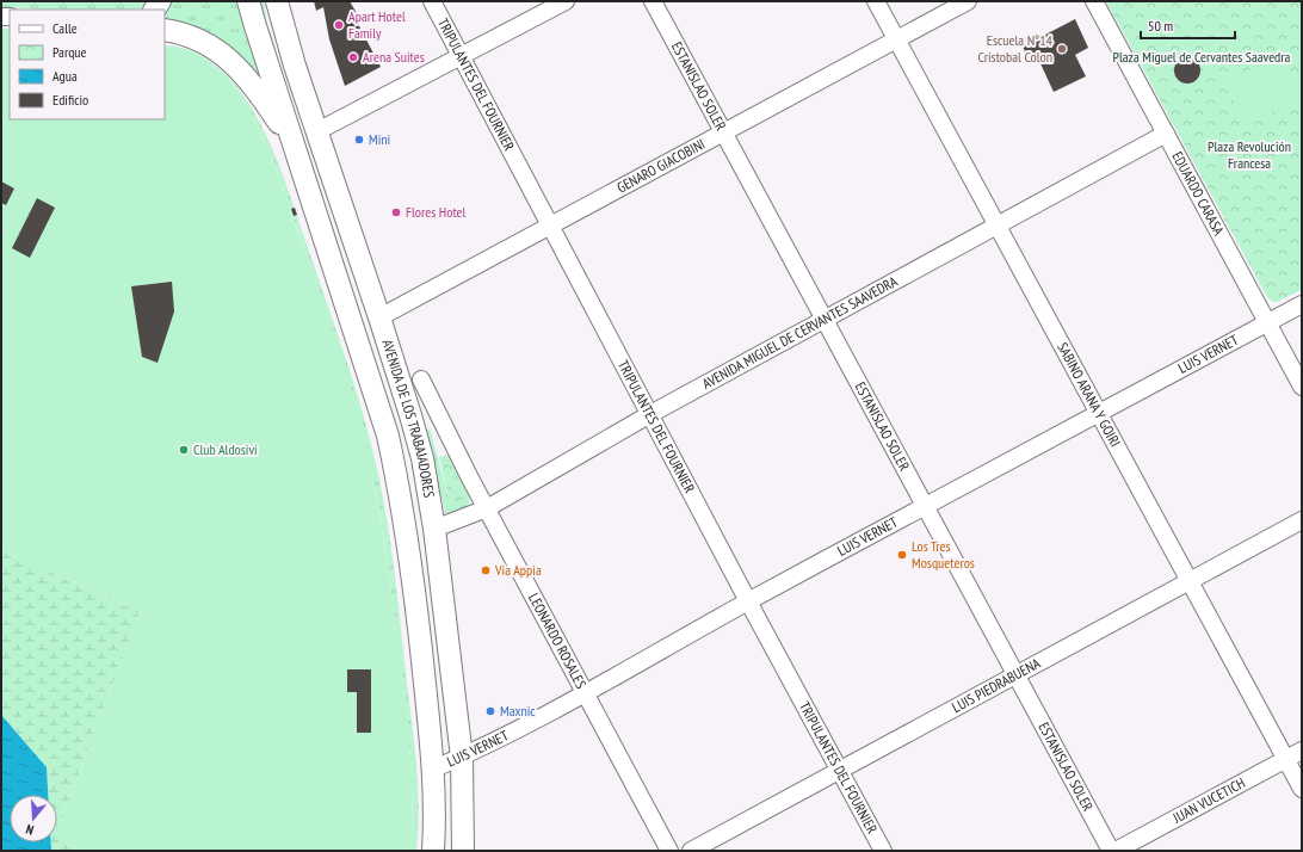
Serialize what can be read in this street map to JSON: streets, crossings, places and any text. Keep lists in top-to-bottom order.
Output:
{
  "streets": {
    "main road": ["AVENIDA DE LOS TRABAJADORES"],
    "street": [
      "TRIPULANTES DEL FOURNIER",
      "ESTANISLAO SOLER",
      "GENARO GIACOBINI",
      "EDUARDO CARASA",
      "AVENIDA MIGUEL DE CERVANTES SAAVEDRA",
      "LUIS VERNET",
      "SABINO ARANA Y GOIRI",
      "LEONARDO ROSALES",
      "LUIS PIEDRABUENA",
      "JUAN VUCETICH"
    ]
  },
  "crossings": [
    ["TRIPULANTES DEL FOURNIER", "GENARO GIACOBINI"],
    ["TRIPULANTES DEL FOURNIER", "AVENIDA MIGUEL DE CERVANTES SAAVEDRA"],
    ["TRIPULANTES DEL FOURNIER", "LUIS VERNET"],
    ["TRIPULANTES DEL FOURNIER", "LUIS PIEDRABUENA"],
    ["ESTANISLAO SOLER", "GENARO GIACOBINI"],
    ["ESTANISLAO SOLER", "AVENIDA MIGUEL DE CERVANTES SAAVEDRA"],
    ["ESTANISLAO SOLER", "LUIS VERNET"],
    ["ESTANISLAO SOLER", "LUIS PIEDRABUENA"],
    ["GENARO GIACOBINI", "SABINO ARANA Y GOIRI"],
    ["GENARO GIACOBINI", "AVENIDA DE LOS TRABAJADORES"],
    ["EDUARDO CARASA", "AVENIDA MIGUEL DE CERVANTES SAAVEDRA"],
    ["EDUARDO CARASA", "LUIS VERNET"],
    ["AVENIDA MIGUEL DE CERVANTES SAAVEDRA", "SABINO ARANA Y GOIRI"],
    ["AVENIDA MIGUEL DE CERVANTES SAAVEDRA", "AVENIDA DE LOS TRABAJADORES"],
    ["AVENIDA MIGUEL DE CERVANTES SAAVEDRA", "LEONARDO ROSALES"],
    ["LUIS VERNET", "SABINO ARANA Y GOIRI"],
    ["LUIS VERNET", "AVENIDA DE LOS TRABAJADORES"],
    ["LUIS VERNET", "LEONARDO ROSALES"],
    ["SABINO ARANA Y GOIRI", "LUIS PIEDRABUENA"],
    ["SABINO ARANA Y GOIRI", "JUAN VUCETICH"]
  ],
  "parks": ["Plaza Miguel de Cervantes Saavedra", "Plaza Revolución Francesa"],
  "places": [
    "Apart Hotel Family",
    "Escuela N°14 Cristobal Colon",
    "Arena Suites",
    "Mini",
    "Flores Hotel",
    "Club Aldosivi",
    "Los Tres Mosqueteros",
    "Via Appia",
    "Maxnic"
  ],
  "legend": [
    "Calle",
    "Parque",
    "Agua",
    "Edificio"
  ],
  "scale_bar": "50 m",
  "north": "bottom"
}
